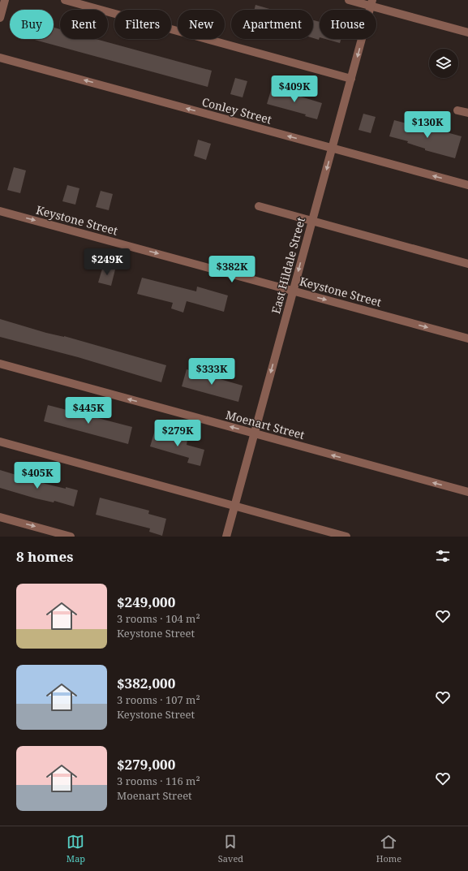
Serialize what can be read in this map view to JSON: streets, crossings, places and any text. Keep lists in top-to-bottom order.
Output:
{
  "streets": {
    "street": [
      "Conley Street",
      "Keystone Street",
      "East Hildale Street",
      "Moenart Street"
    ]
  },
  "crossings": [
    ["Conley Street", "East Hildale Street"],
    ["Keystone Street", "East Hildale Street"],
    ["East Hildale Street", "Moenart Street"]
  ],
  "one_way": ["East Hildale Street", "Moenart Street"],
  "page": {
    "chip": [
      "Buy",
      "Rent",
      "Filters",
      "New",
      "Apartment",
      "House"
    ],
    "price": [
      "$409K",
      "$130K",
      "$249K",
      "$382K",
      "$333K",
      "$445K",
      "$279K",
      "$405K"
    ],
    "heading": "8 homes",
    "list": [
      {
        "name": "$249,000",
        "note": "3 rooms · 104 m² · Keystone Street"
      },
      {
        "name": "$382,000",
        "note": "3 rooms · 107 m² · Keystone Street"
      },
      {
        "name": "$279,000",
        "note": "3 rooms · 116 m² · Moenart Street"
      }
    ],
    "tabs": ["Map", "Saved", "Home"]
  }
}
